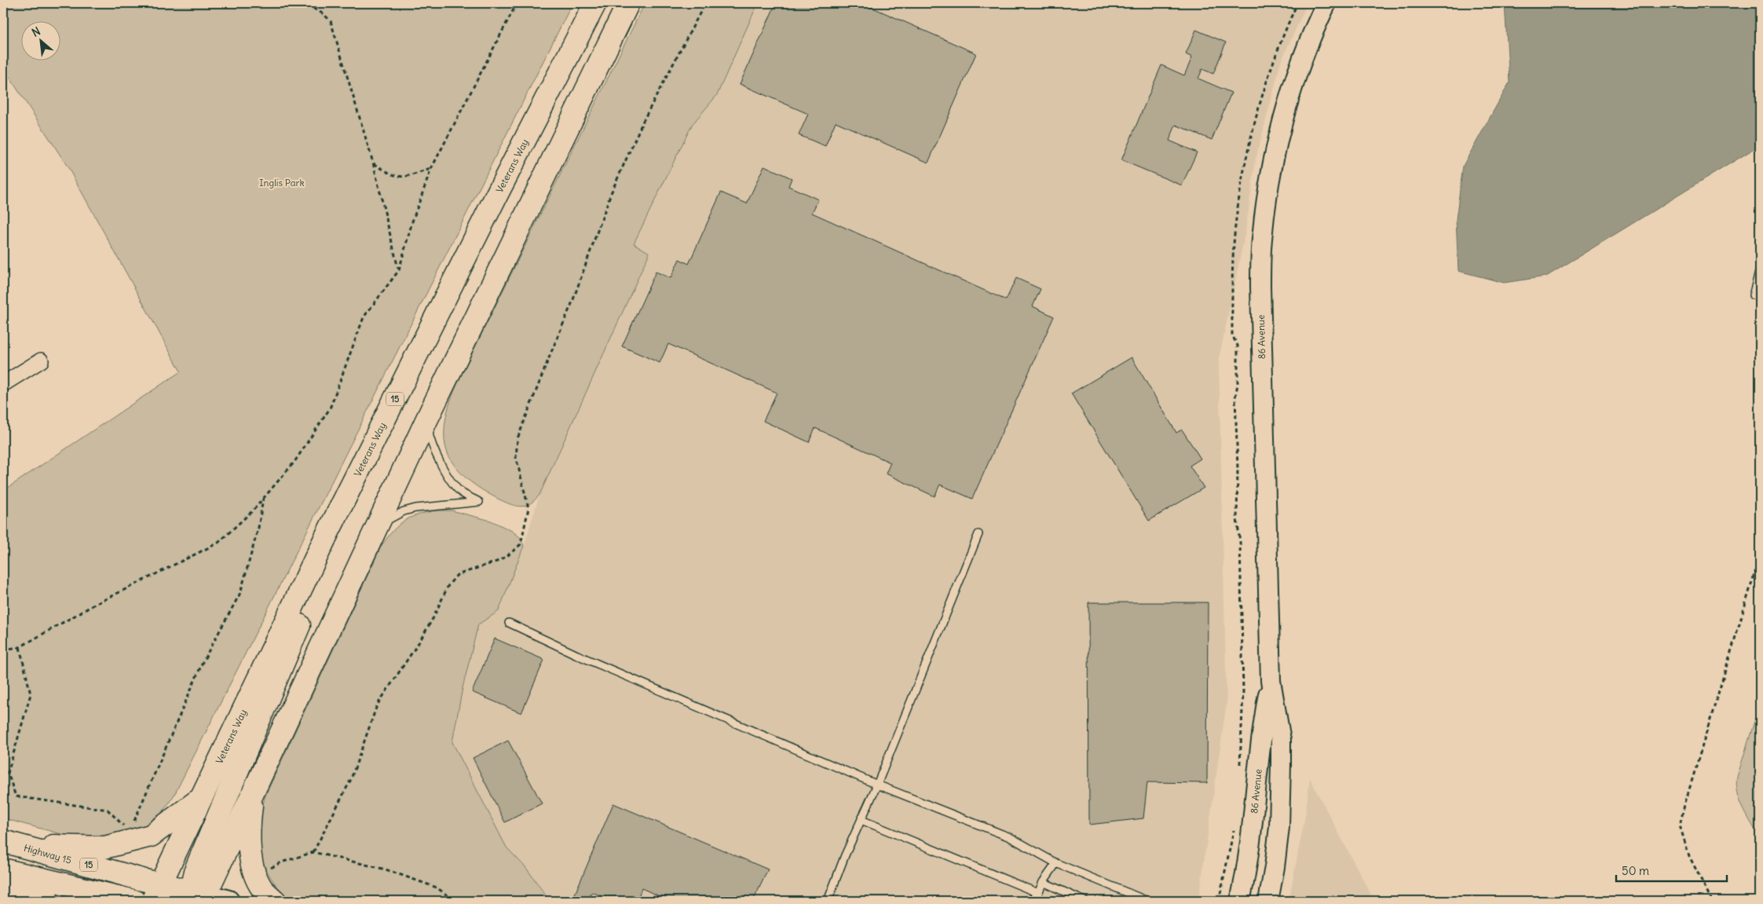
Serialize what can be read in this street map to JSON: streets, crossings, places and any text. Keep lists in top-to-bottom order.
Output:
{
  "streets": {
    "main road": ["Veterans Way", "15", "Highway 15"],
    "street": ["86 Avenue"]
  },
  "crossings": [
    ["Veterans Way", "15"],
    ["Veterans Way", "Highway 15"],
    ["15", "Highway 15"]
  ],
  "parks": ["Inglis Park"],
  "scale_bar": "50 m",
  "north": "top left"
}
